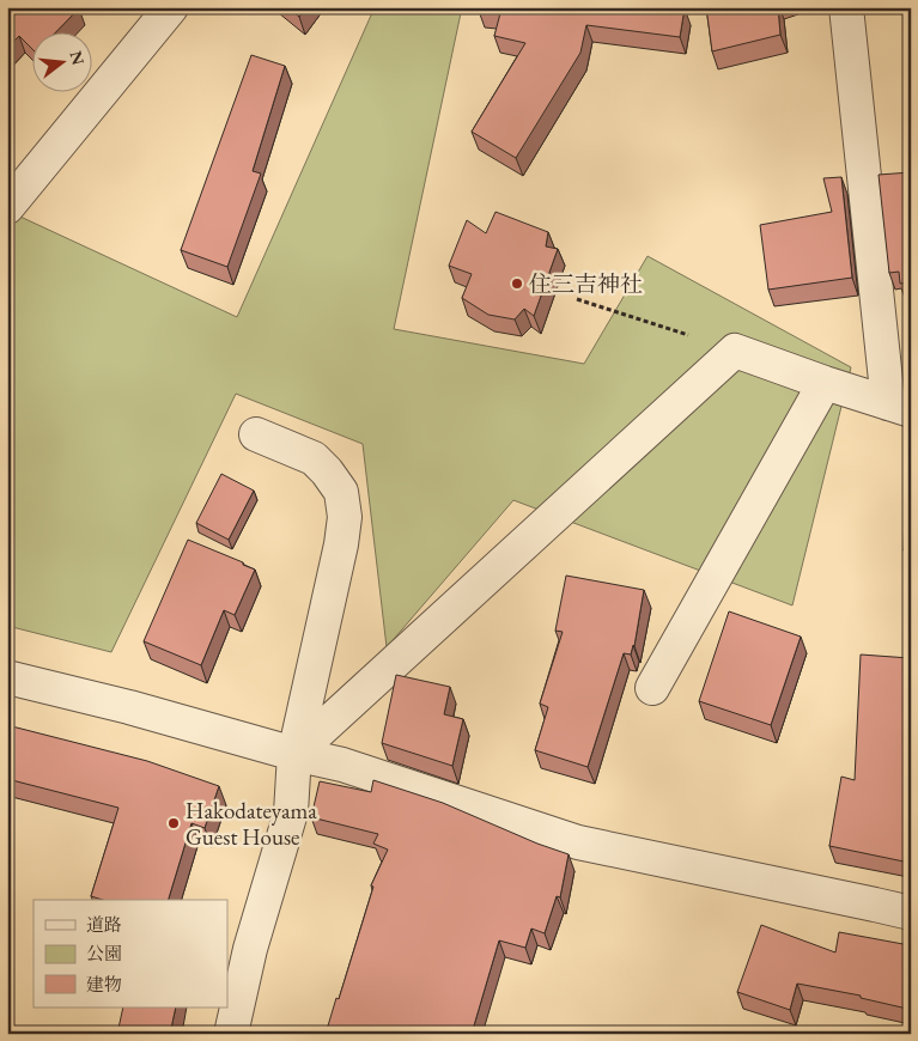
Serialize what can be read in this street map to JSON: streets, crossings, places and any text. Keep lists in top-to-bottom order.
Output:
{
  "places": ["住三吉神社", "Hakodateyama Guest House"],
  "legend": ["道路", "公園", "建物"],
  "north": "right"
}
